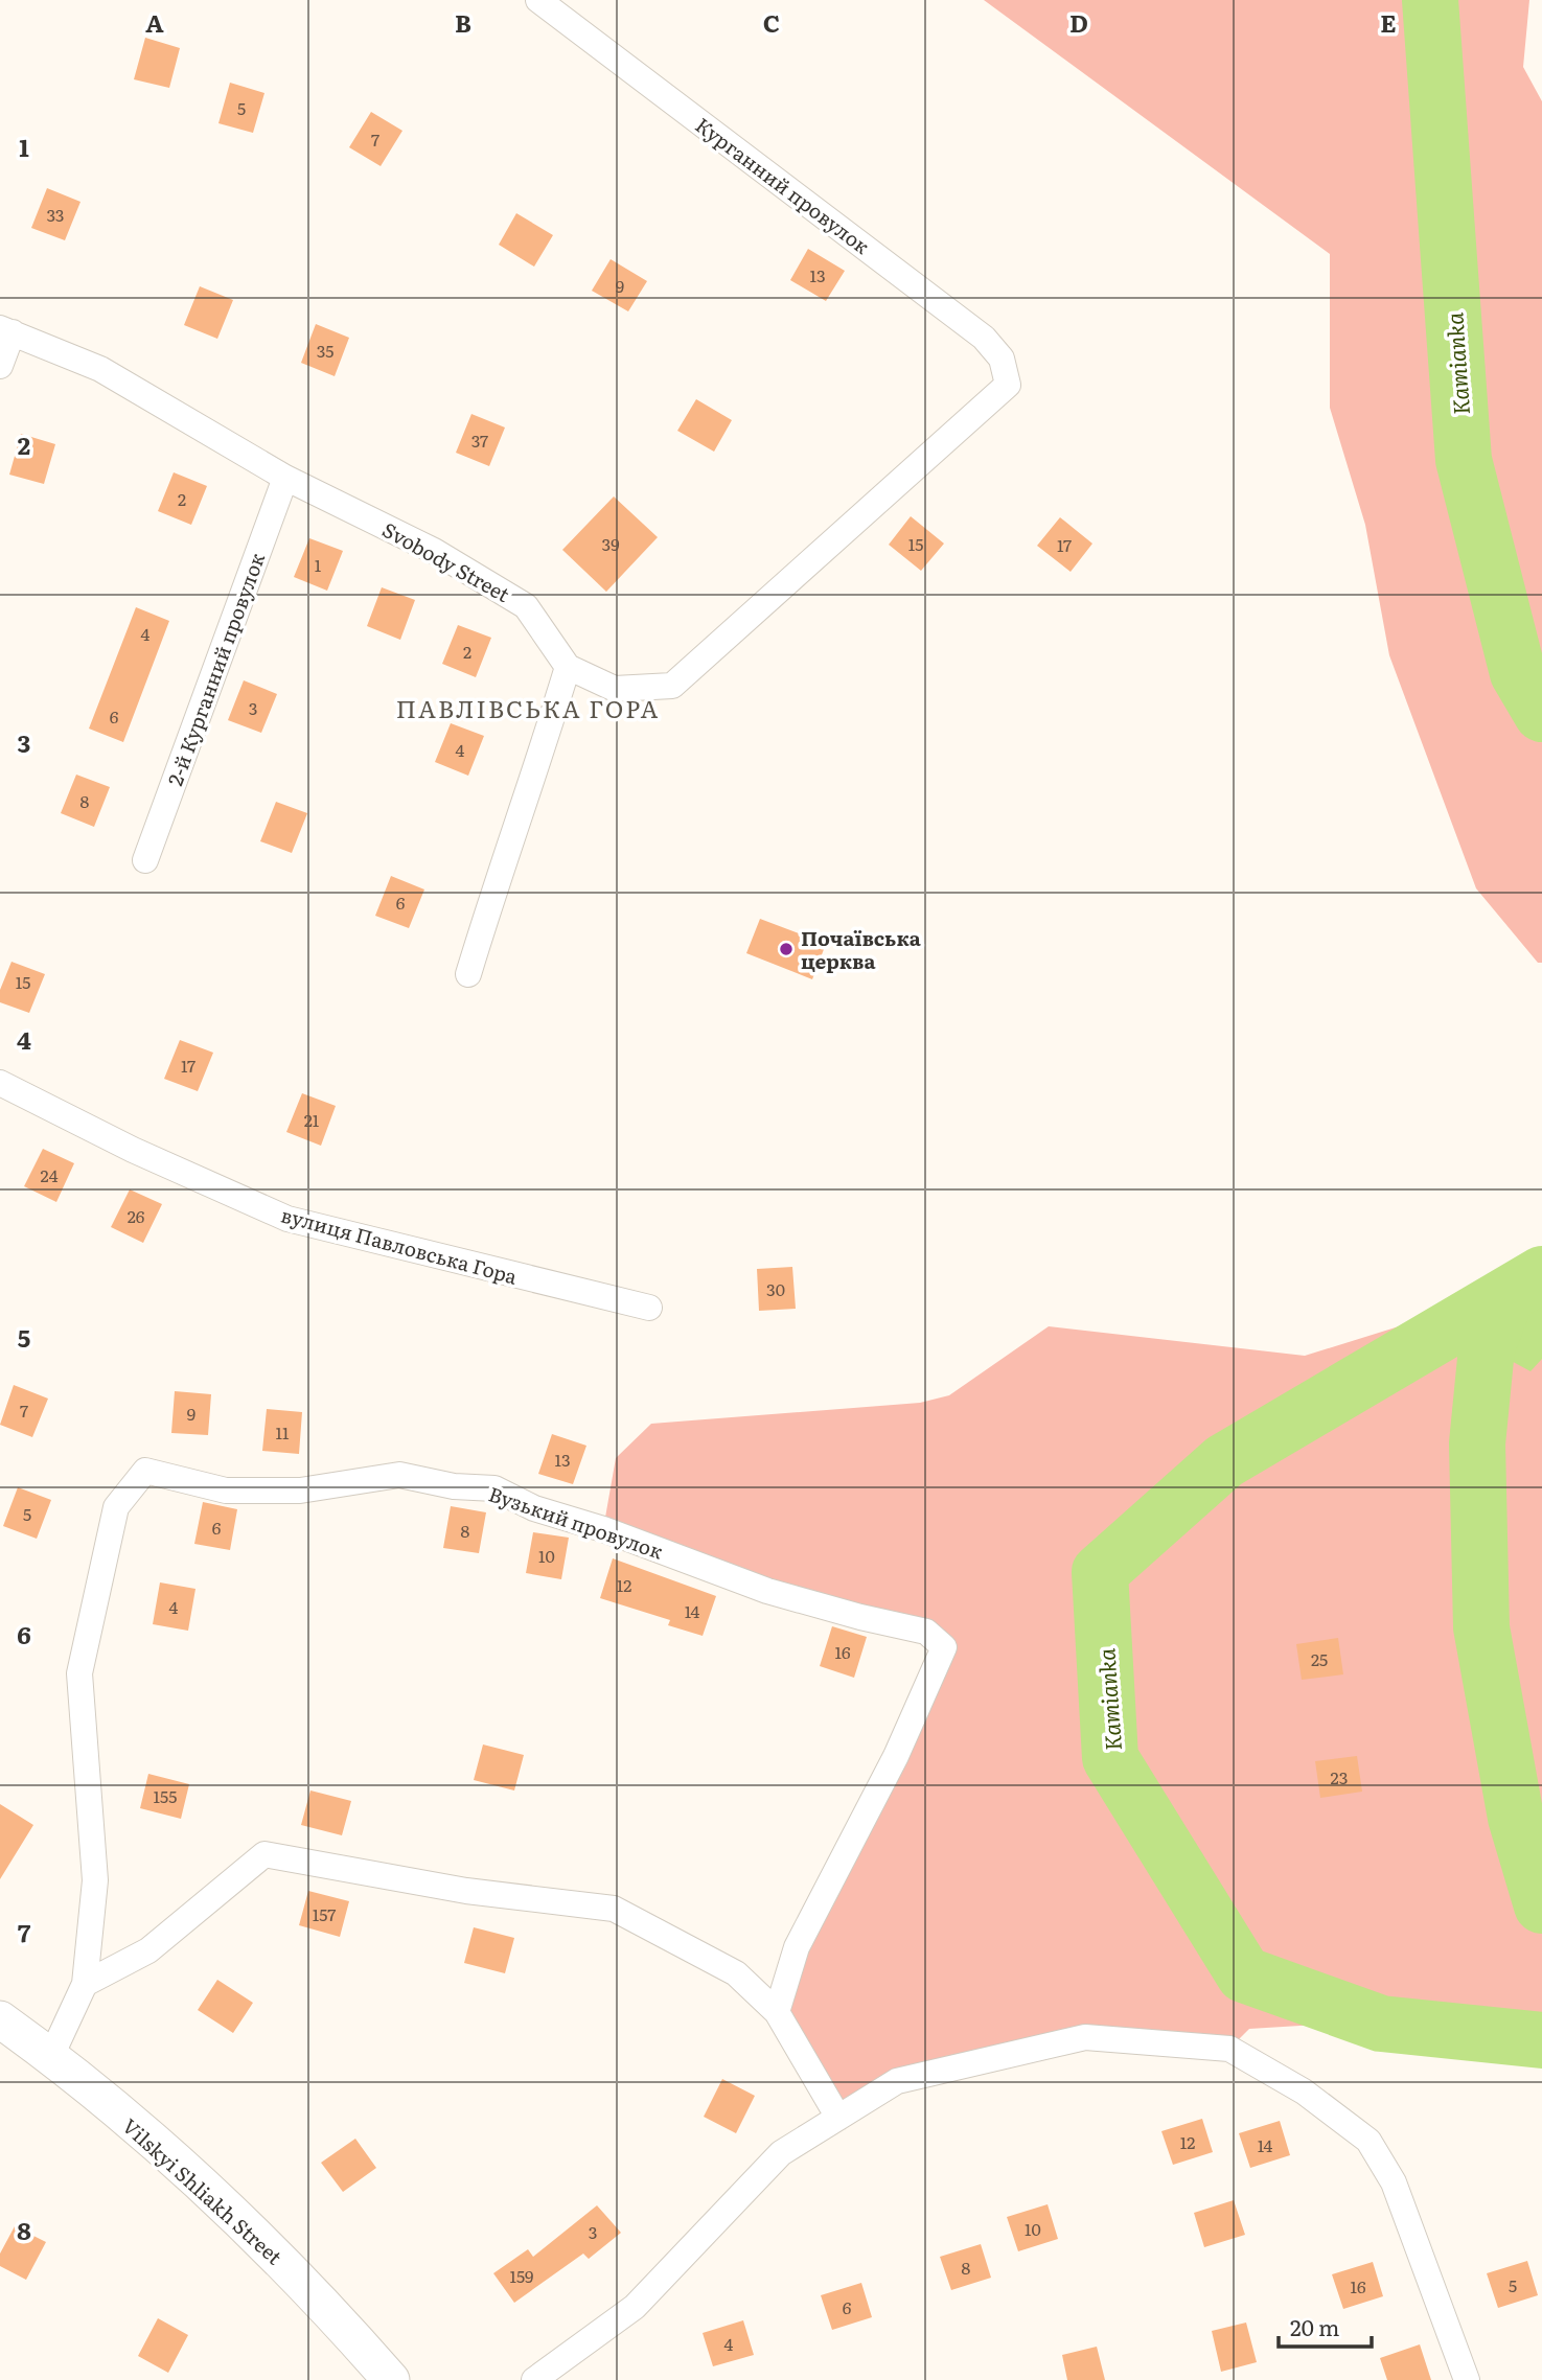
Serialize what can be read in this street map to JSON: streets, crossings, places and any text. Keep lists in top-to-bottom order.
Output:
{
  "streets": {
    "street": [
      "Курганний провулок",
      "Svobody Street",
      "2-й Курганний провулок",
      "вулиця Павловська Гора",
      "Вузький провулок",
      "Vilskyi Shliakh Street"
    ]
  },
  "crossings": [
    ["Курганний провулок", "Svobody Street"],
    ["Svobody Street", "2-й Курганний провулок"],
    ["Вузький провулок", "Vilskyi Shliakh Street"]
  ],
  "districts": ["ПАВЛІВСЬКА ГОРА"],
  "water": ["Kamianka"],
  "places": ["Почаївська церква"],
  "house_numbers": [
    "5",
    "7",
    "33",
    "13",
    "9",
    "35",
    "37",
    "2",
    "39",
    "15",
    "17",
    "1",
    "4",
    "2",
    "3",
    "6",
    "4",
    "8",
    "6",
    "15",
    "17",
    "21",
    "24",
    "26",
    "30",
    "7",
    "9",
    "11",
    "13",
    "5",
    "6",
    "8",
    "10",
    "12",
    "4",
    "14",
    "16",
    "25",
    "23",
    "155",
    "157",
    "12",
    "14",
    "10",
    "3",
    "8",
    "159",
    "5",
    "16",
    "6",
    "4"
  ],
  "scale_bar": "20 m",
  "grid": {
    "columns": [
      "A",
      "B",
      "C",
      "D",
      "E"
    ],
    "rows": [
      "1",
      "2",
      "3",
      "4",
      "5",
      "6",
      "7",
      "8"
    ]
  }
}
